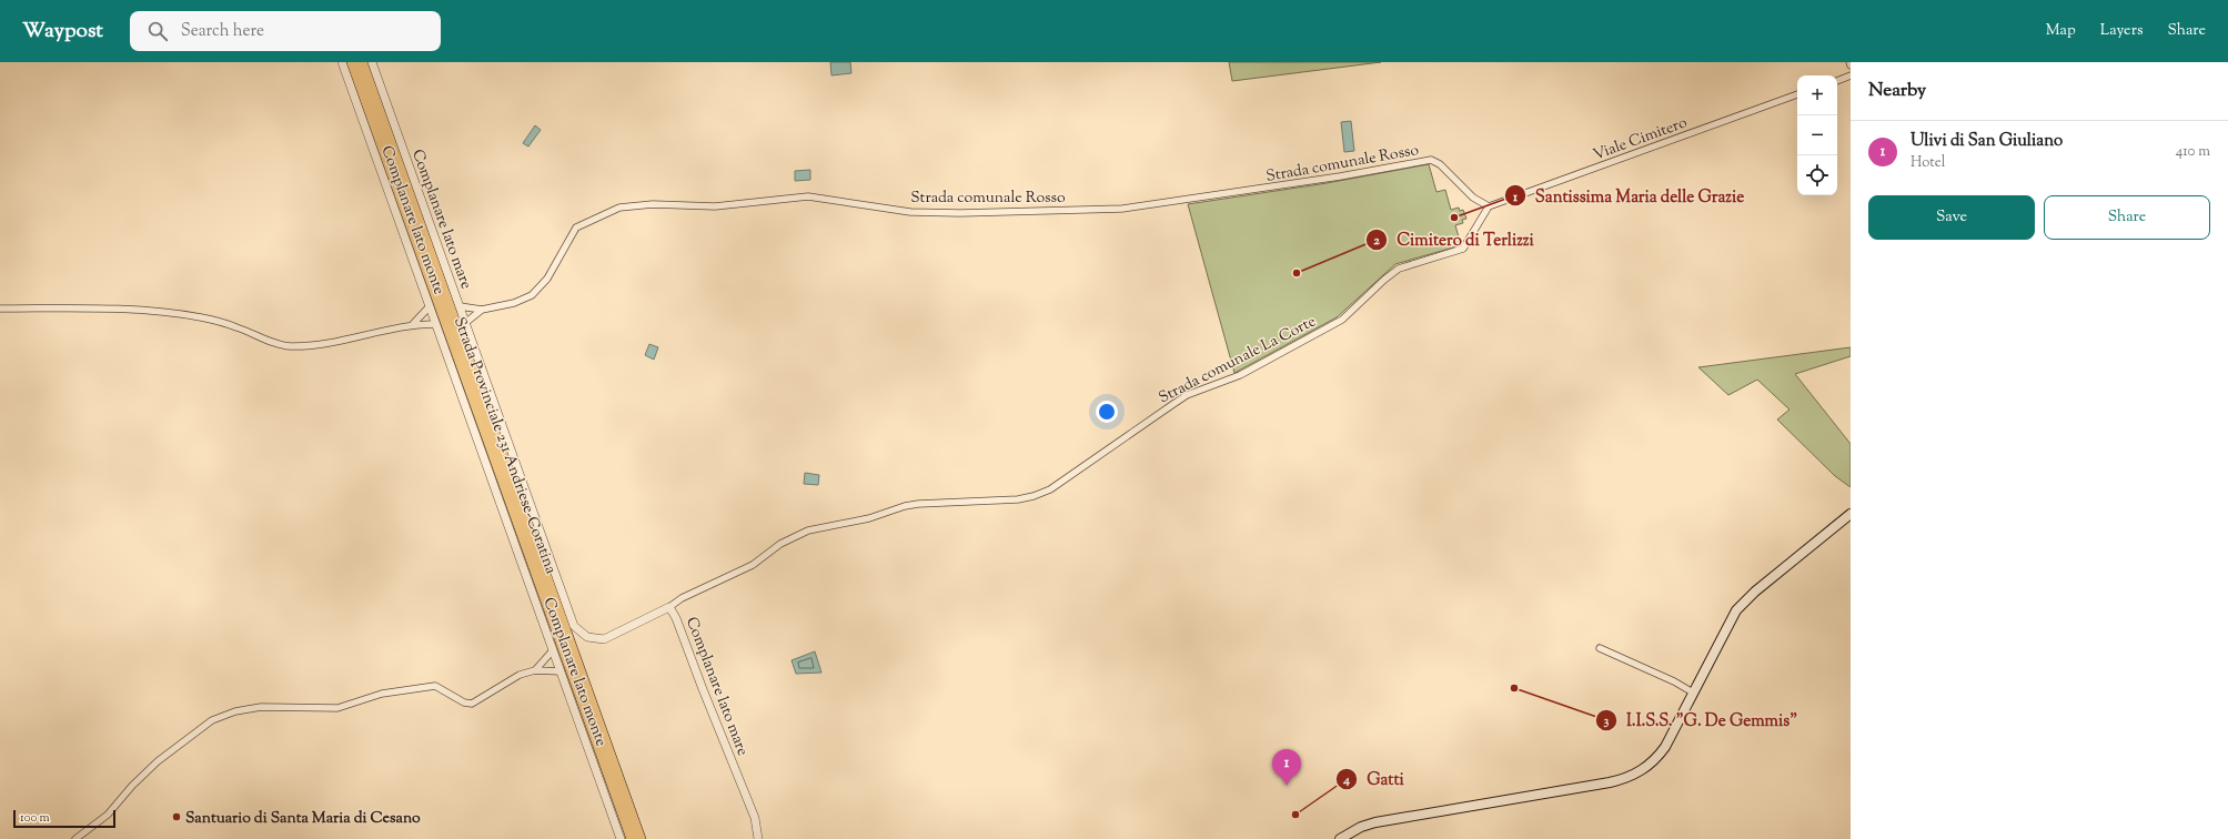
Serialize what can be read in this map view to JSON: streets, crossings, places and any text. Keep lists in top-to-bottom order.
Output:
{
  "streets": {
    "highway": ["Strada Provinciale 231 Andriese-Coratina"],
    "street": [
      "Viale Cimitero",
      "Strada comunale Rosso",
      "Complanare lato mare",
      "Complanare lato monte",
      "Strada comunale La Corte"
    ]
  },
  "crossings": [
    ["Viale Cimitero", "Strada comunale Rosso"],
    ["Viale Cimitero", "Strada comunale La Corte"],
    ["Strada comunale Rosso", "Complanare lato mare"],
    ["Strada comunale Rosso", "Strada comunale La Corte"],
    ["Complanare lato mare", "Strada comunale La Corte"]
  ],
  "places": [
    "Santissima Maria delle Grazie",
    "Cimitero di Terlizzi",
    "I.I.S.S. \"G. De Gemmis\"",
    "Gatti",
    "Santuario di Santa Maria di Cesano"
  ],
  "scale_bar": "100 m",
  "page": {
    "header": "Waypost",
    "search": "Search here",
    "nav": ["Map", "Layers", "Share"],
    "heading": "Nearby",
    "map_buttons": ["+", "−"],
    "list": [
      {
        "mark": "1",
        "name": "Ulivi di San Giuliano",
        "note": "Hotel",
        "value": "410 m"
      }
    ],
    "buttons": ["Save", "Share"],
    "pins": "1",
    "scale": "100 m"
  }
}
